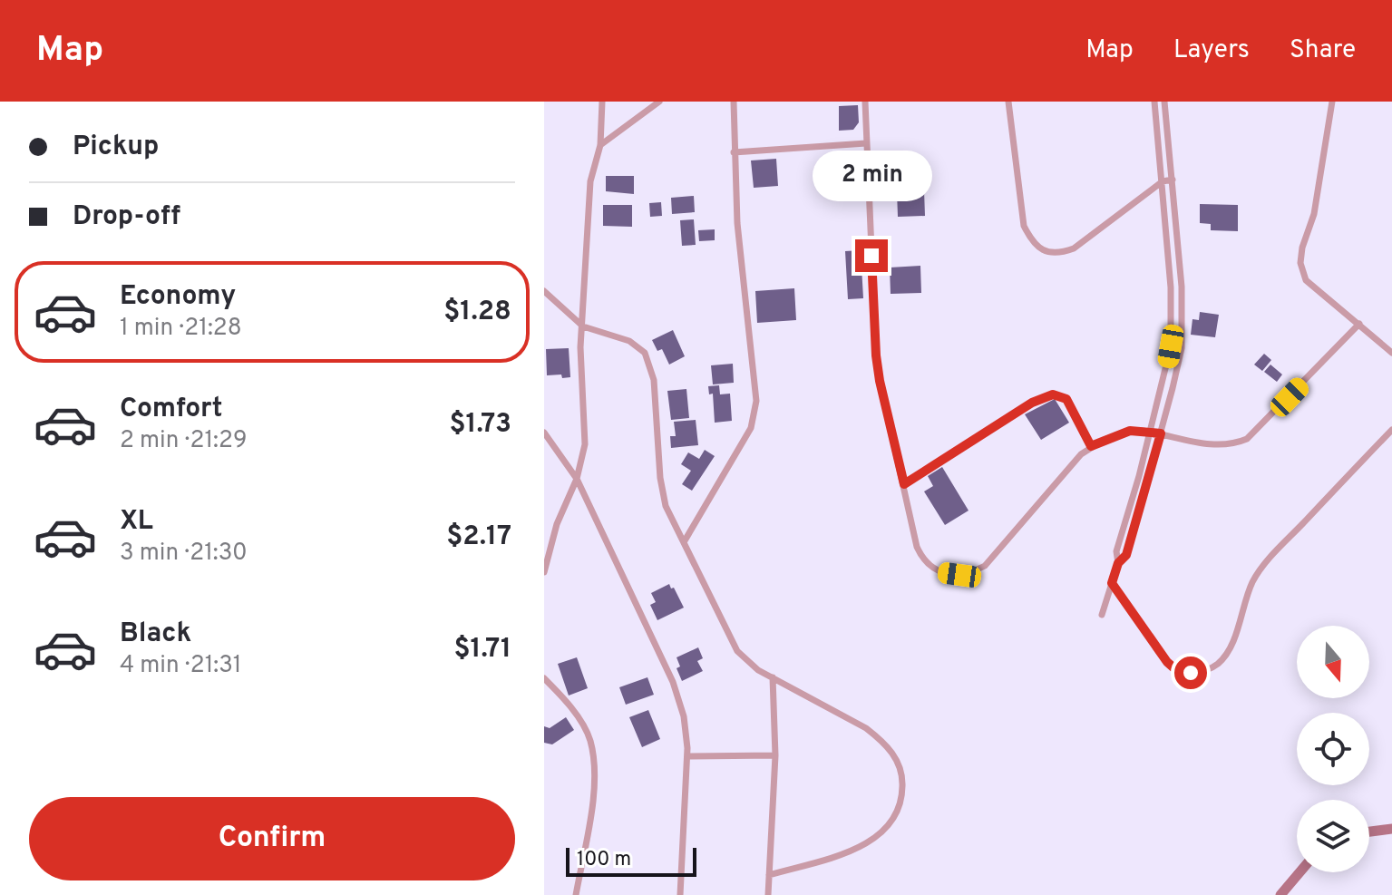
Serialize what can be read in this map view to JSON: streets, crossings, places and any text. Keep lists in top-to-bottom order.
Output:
{
  "scale_bar": "100 m",
  "north": "bottom",
  "page": {
    "header": "Map",
    "nav": ["Map", "Layers", "Share"],
    "banner": ["Pickup", "Drop-off"],
    "bubble": "2 min",
    "list": [
      {
        "name": "Economy",
        "note": "1 min · 21:28",
        "value": "$1.28"
      },
      {
        "name": "Comfort",
        "note": "2 min · 21:29",
        "value": "$1.73"
      },
      {
        "name": "XL",
        "note": "3 min · 21:30",
        "value": "$2.17"
      },
      {
        "name": "Black",
        "note": "4 min · 21:31",
        "value": "$1.71"
      }
    ],
    "buttons": "Confirm",
    "scale": "100 m"
  }
}
